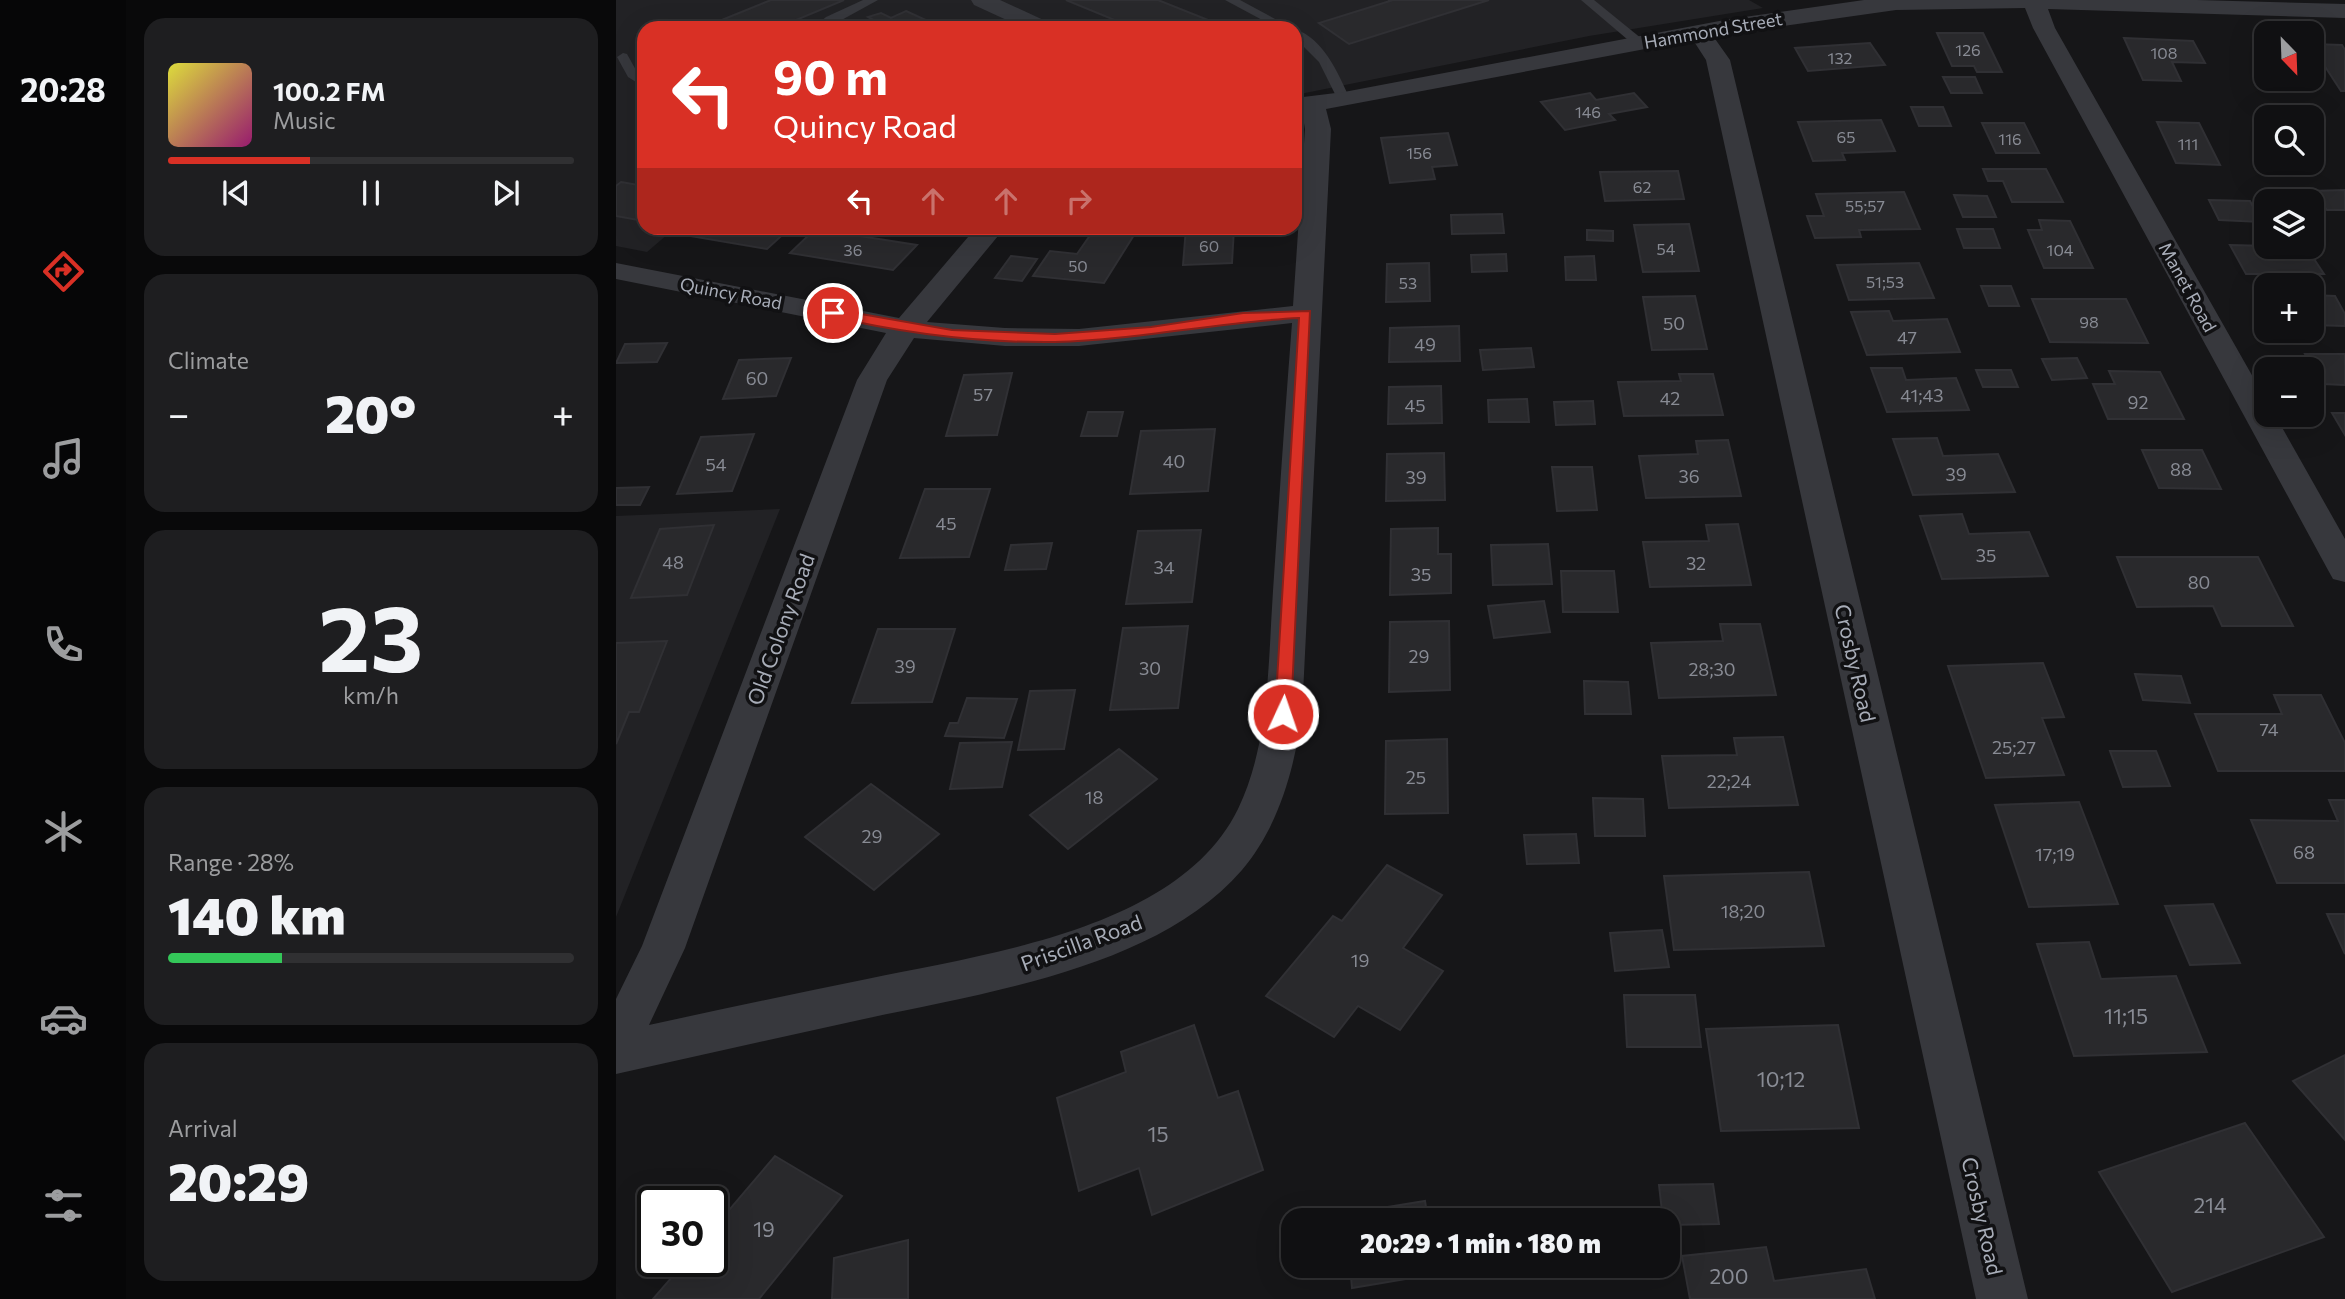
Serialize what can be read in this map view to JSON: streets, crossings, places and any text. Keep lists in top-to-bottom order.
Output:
{
  "streets": {
    "street": [
      "Hammond Street",
      "Manet Road",
      "Quincy Road",
      "Old Colony Road",
      "Crosby Road",
      "Priscilla Road"
    ]
  },
  "crossings": [
    ["Hammond Street", "Manet Road"],
    ["Hammond Street", "Crosby Road"],
    ["Hammond Street", "Priscilla Road"],
    ["Quincy Road", "Old Colony Road"],
    ["Quincy Road", "Priscilla Road"]
  ],
  "house_numbers": [
    "126",
    "108",
    "132",
    "146",
    "65",
    "116",
    "111",
    "156",
    "62",
    "55;57",
    "60",
    "54",
    "36",
    "104",
    "50",
    "51;53",
    "53",
    "98",
    "50",
    "47",
    "49",
    "60",
    "57",
    "41;43",
    "42",
    "92",
    "45",
    "40",
    "54",
    "88",
    "39",
    "36",
    "39",
    "45",
    "35",
    "48",
    "32",
    "34",
    "35",
    "80",
    "29",
    "39",
    "30",
    "28;30",
    "74",
    "25;27",
    "25",
    "22;24",
    "18",
    "29",
    "68",
    "17;19",
    "18;20",
    "19",
    "11;15",
    "10;12",
    "15",
    "214",
    "19",
    "200"
  ],
  "north": "bottom right",
  "page": {
    "tabs": "20:28",
    "map_buttons": ["+", "−"],
    "turn": ["90 m", "Quincy Road"],
    "song": ["100.2 FM", "Music"],
    "tile": [
      "Climate",
      ["23", "km/h"],
      ["Range · 28%", "140 km"],
      ["Arrival", "20:29"]
    ],
    "heat": ["−", "20°", "+"],
    "limit": "30",
    "trip": "20:29 · 1 min · 180 m"
  }
}
